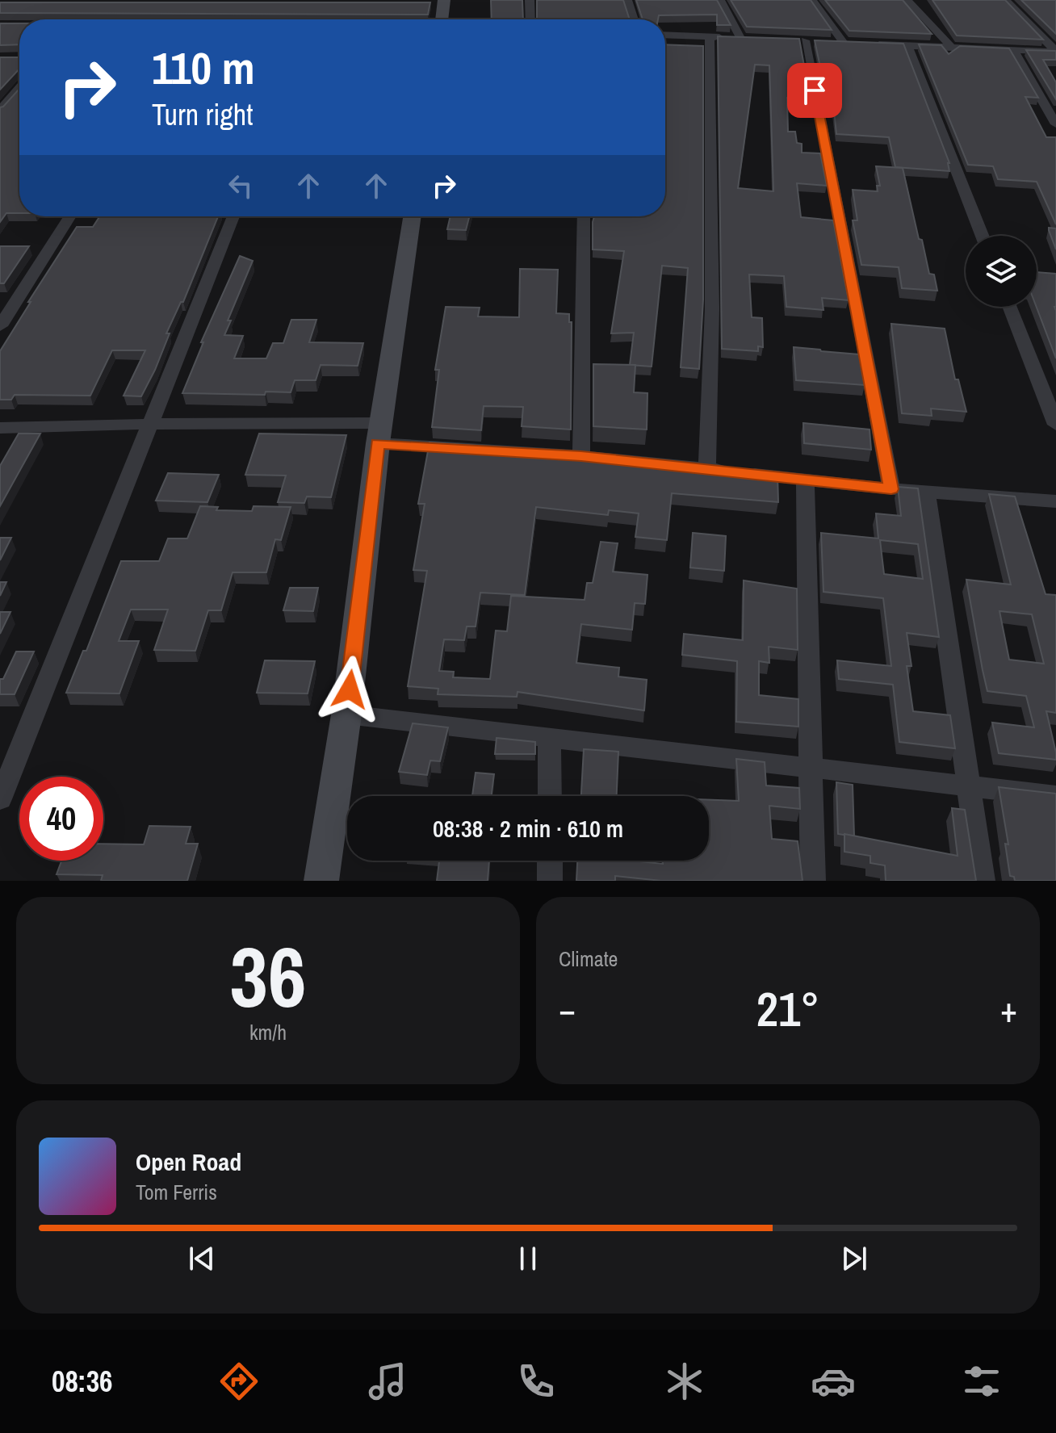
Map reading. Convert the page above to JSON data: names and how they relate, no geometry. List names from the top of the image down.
{
  "page": {
    "turn": ["110 m", "Turn right"],
    "limit": "40",
    "trip": "08:38 · 2 min · 610 m",
    "tile": [
      ["36", "km/h"],
      "Climate"
    ],
    "heat": ["−", "21°", "+"],
    "song": ["Open Road", "Tom Ferris"],
    "tabs": "08:36"
  }
}
